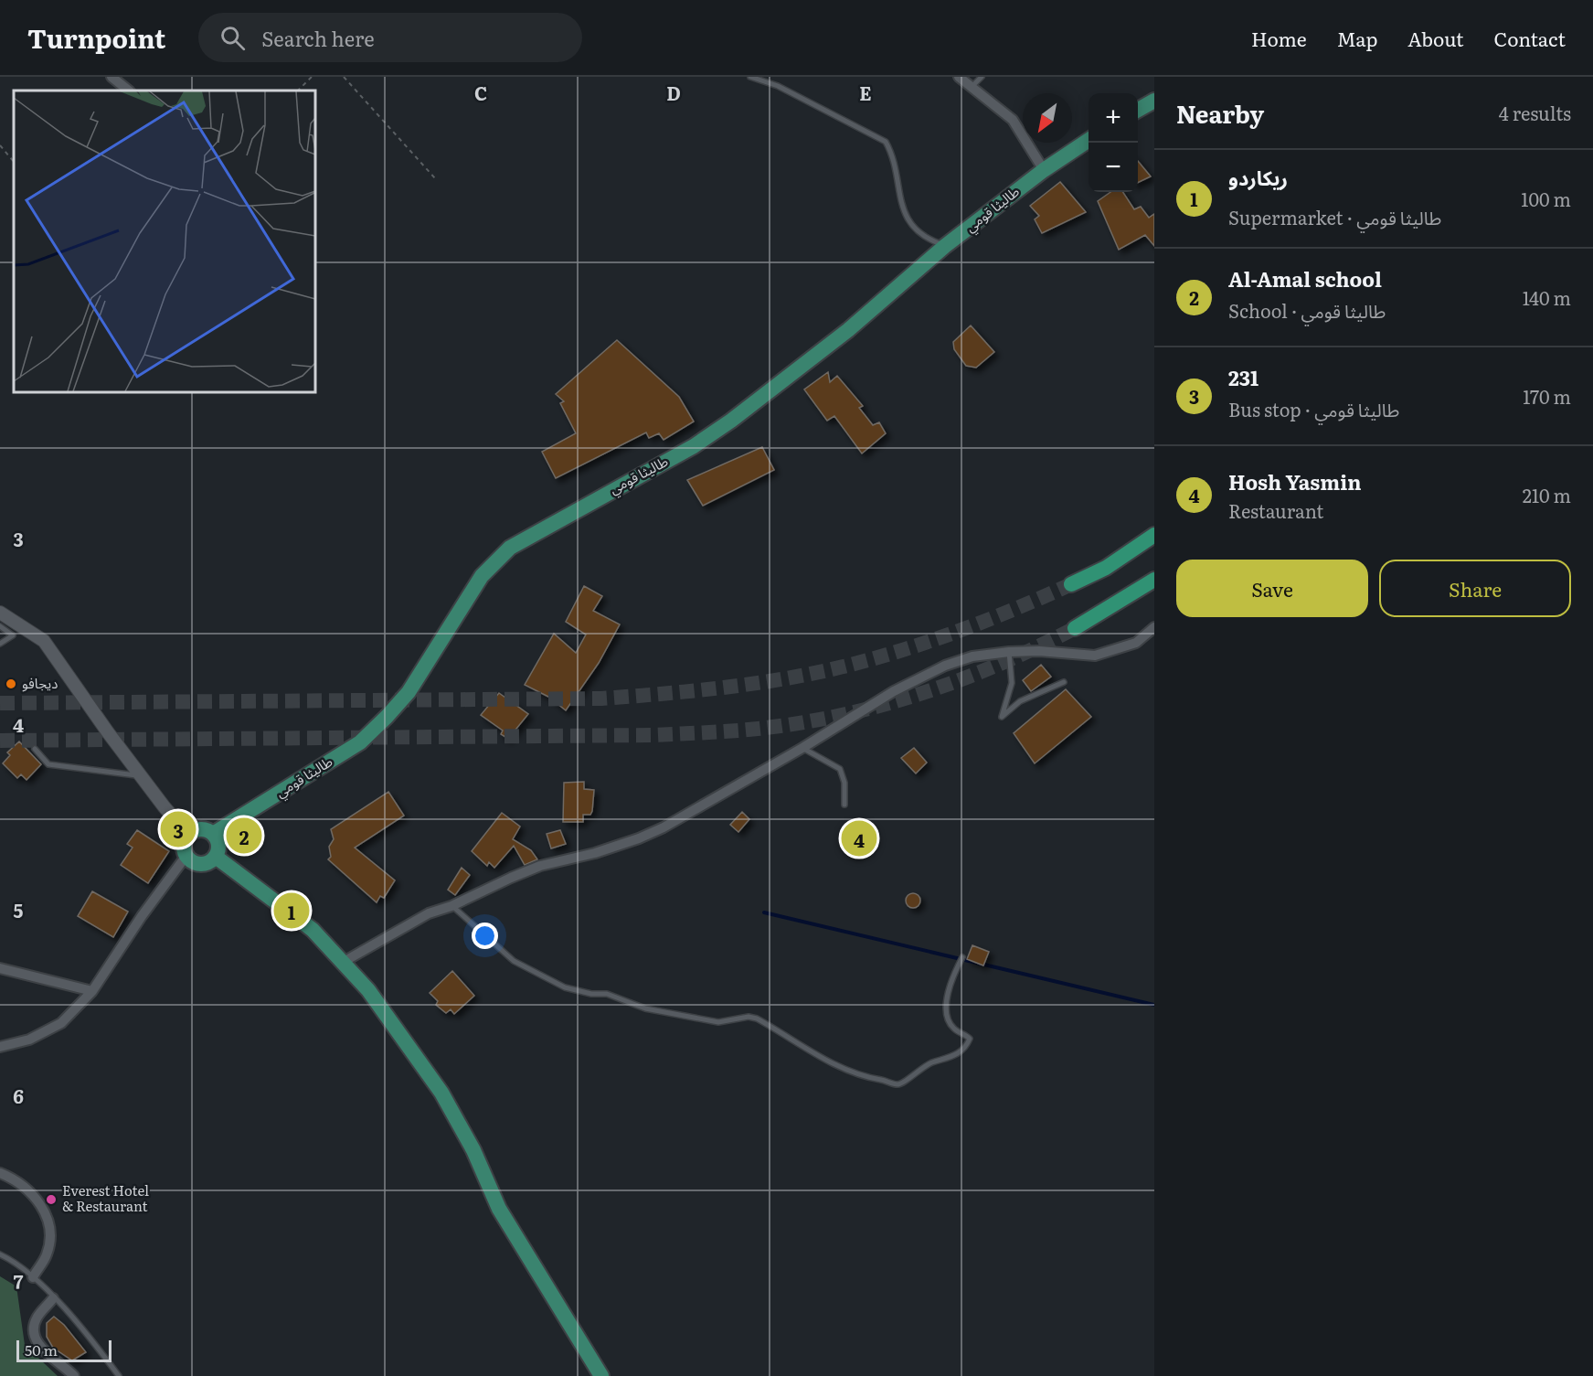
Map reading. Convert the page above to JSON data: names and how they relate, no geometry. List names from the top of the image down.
{
  "streets": {
    "main road": ["طاليثا قومي"]
  },
  "places": ["ديجافو", "Everest Hotel & Restaurant"],
  "scale_bar": "50 m",
  "north": "bottom left",
  "page": {
    "header": "Turnpoint",
    "search": "Search here",
    "nav": [
      "Home",
      "Map",
      "About",
      "Contact"
    ],
    "heading": ["Nearby", "4 results"],
    "map_buttons": ["+", "−"],
    "list": [
      {
        "mark": "1",
        "name": "ريكاردو",
        "note": "Supermarket · طاليثا قومي",
        "value": "100 m"
      },
      {
        "mark": "2",
        "name": "Al-Amal school",
        "note": "School · طاليثا قومي",
        "value": "140 m"
      },
      {
        "mark": "3",
        "name": "231",
        "note": "Bus stop · طاليثا قومي",
        "value": "170 m"
      },
      {
        "mark": "4",
        "name": "Hosh Yasmin",
        "note": "Restaurant",
        "value": "210 m"
      }
    ],
    "buttons": ["Save", "Share"],
    "pins": [
      "3",
      "2",
      "4",
      "1"
    ],
    "scale": "50 m"
  },
  "grid": {
    "columns": ["C", "D", "E"],
    "rows": [
      "3",
      "4",
      "5",
      "6",
      "7"
    ]
  }
}
